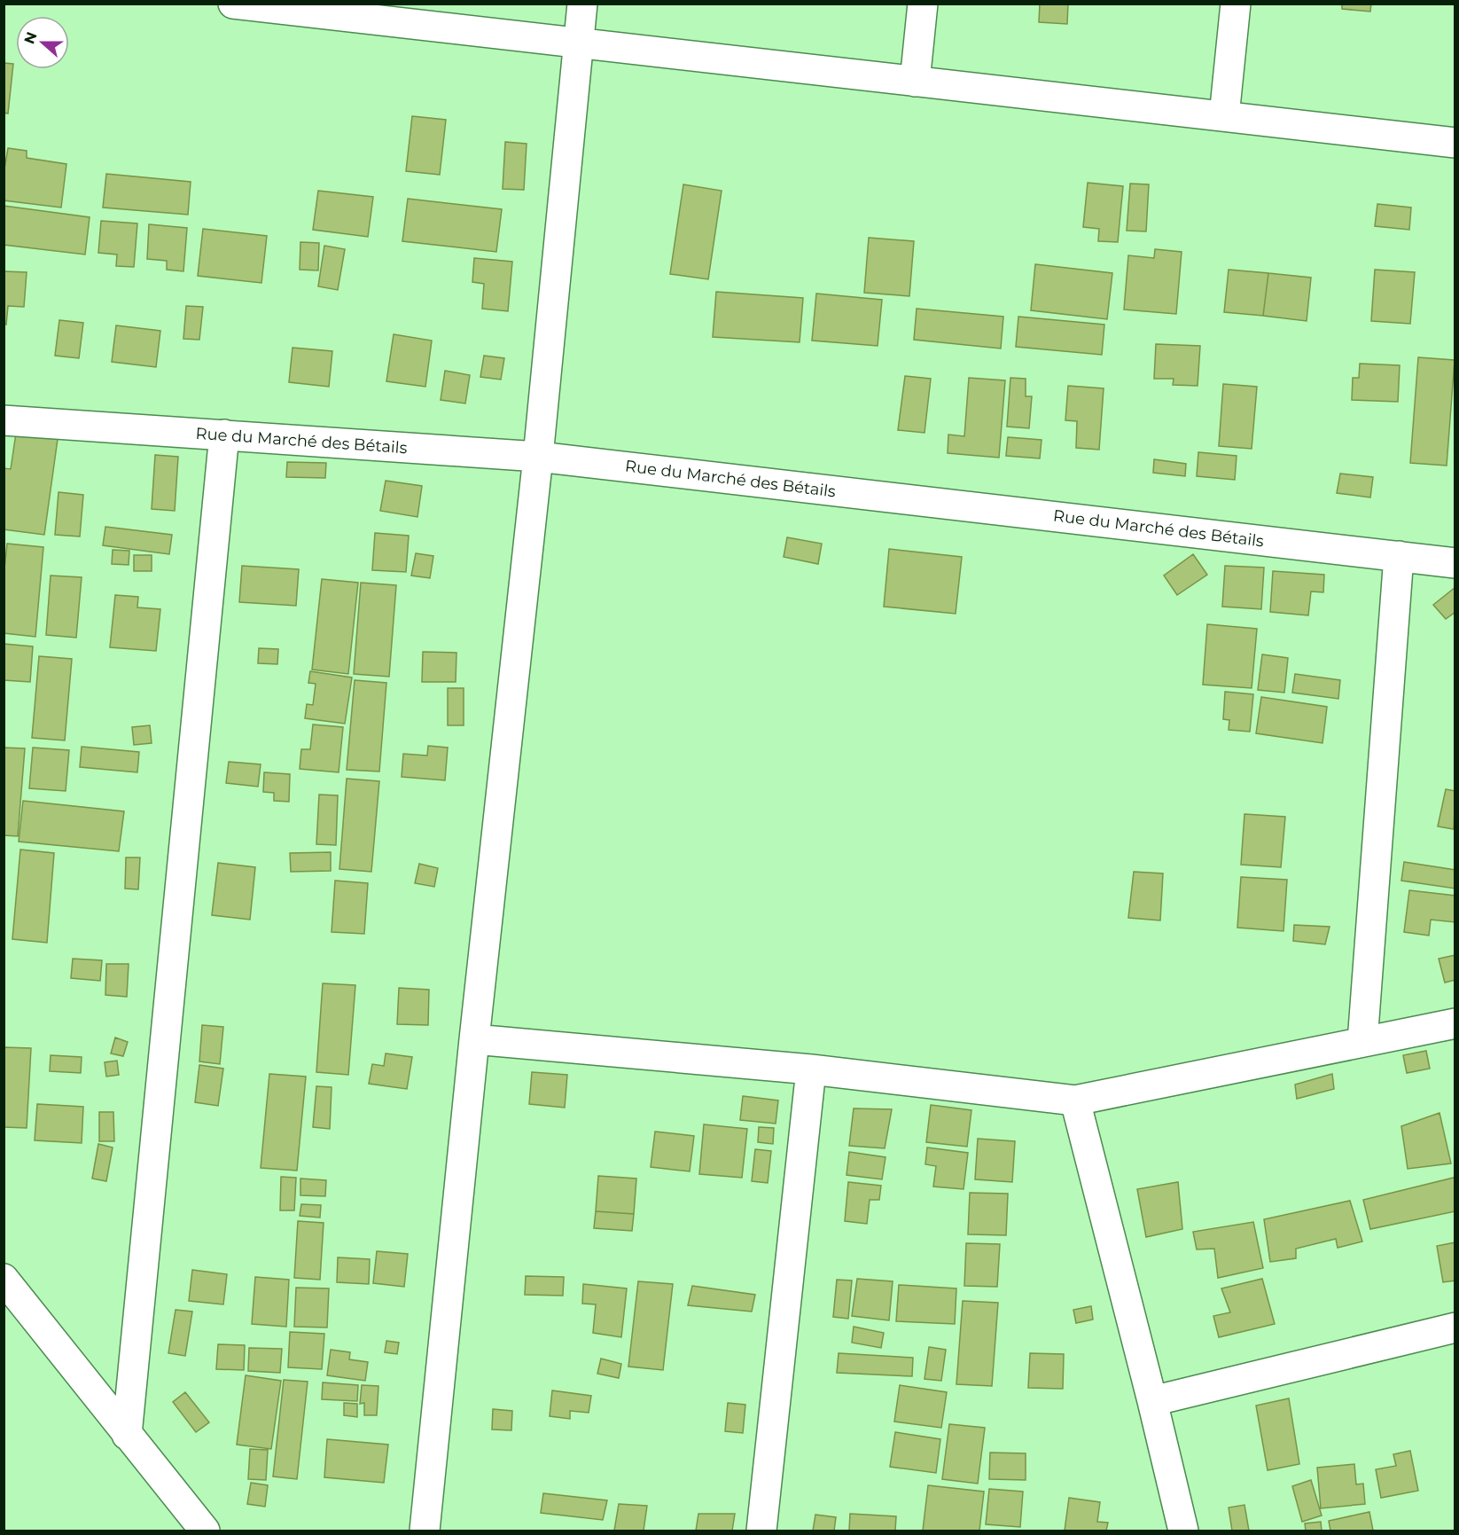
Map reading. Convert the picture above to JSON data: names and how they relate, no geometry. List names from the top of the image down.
{
  "streets": {
    "street": ["Rue du Marché des Bétails"]
  },
  "north": "left"
}
